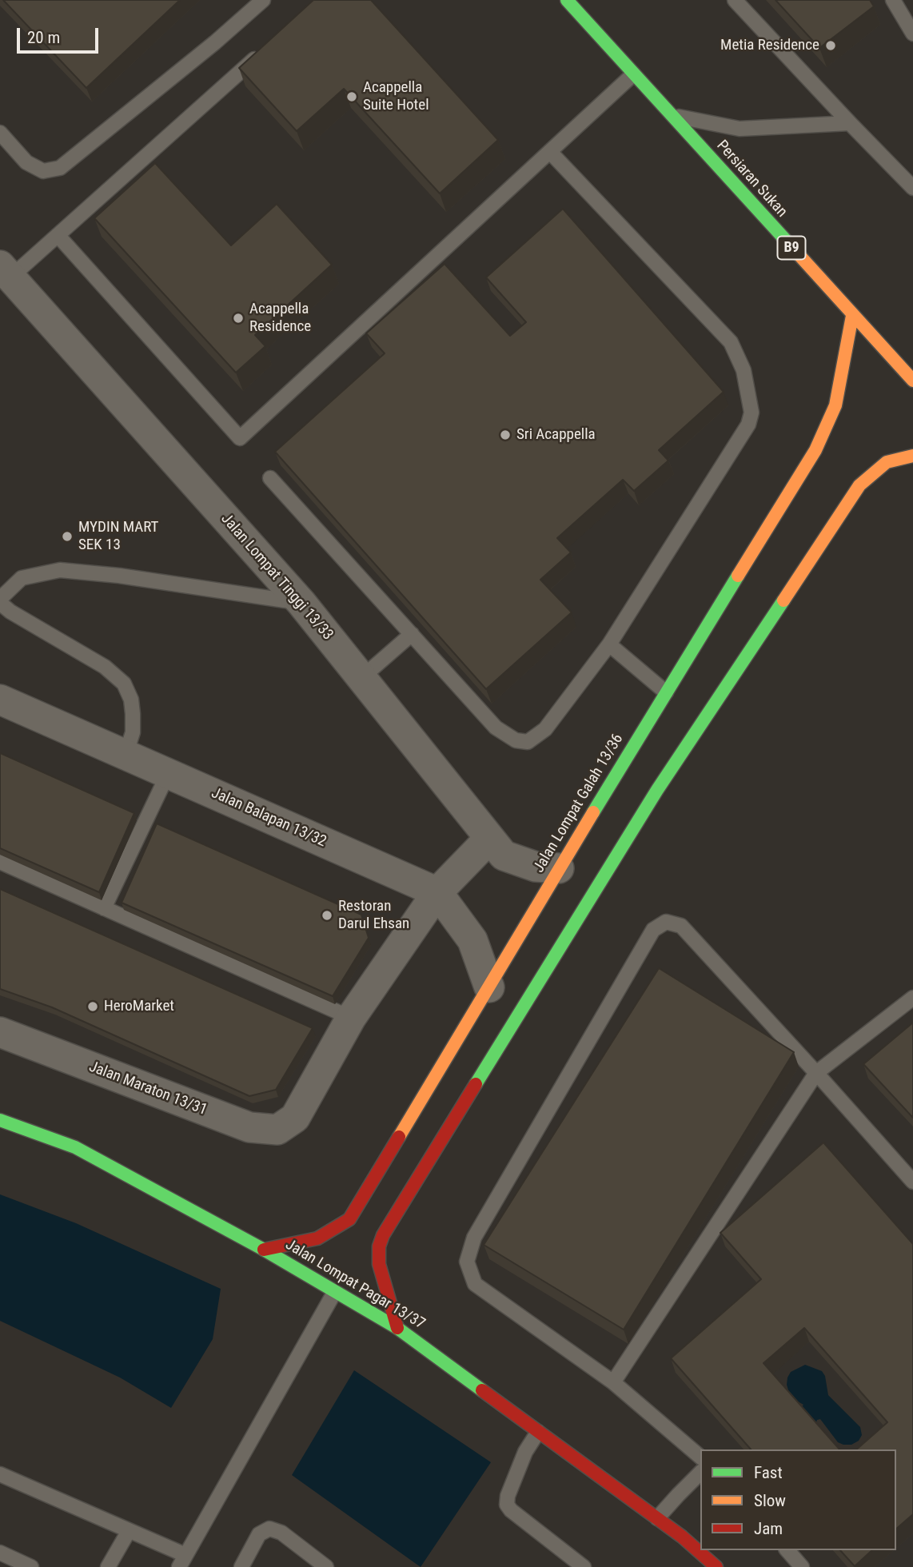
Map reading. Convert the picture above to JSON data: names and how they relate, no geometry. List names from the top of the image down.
{
  "streets": {
    "street": [
      "Persiaran Sukan",
      "B9",
      "Jalan Lompat Tinggi 13/33",
      "Jalan Lompat Galah 13/36",
      "Jalan Balapan 13/32",
      "Jalan Maraton 13/31",
      "Jalan Lompat Pagar 13/37"
    ]
  },
  "crossings": [
    ["Persiaran Sukan", "Jalan Lompat Galah 13/36"],
    ["Jalan Lompat Tinggi 13/33", "Jalan Lompat Galah 13/36"],
    ["Jalan Lompat Galah 13/36", "Jalan Lompat Pagar 13/37"]
  ],
  "places": [
    "Metia Residence",
    "Acappella Suite Hotel",
    "Acappella Residence",
    "Sri Acappella",
    "MYDIN MART SEK 13",
    "Restoran Darul Ehsan",
    "HeroMarket"
  ],
  "legend": ["Fast", "Slow", "Jam"],
  "scale_bar": "20 m"
}
